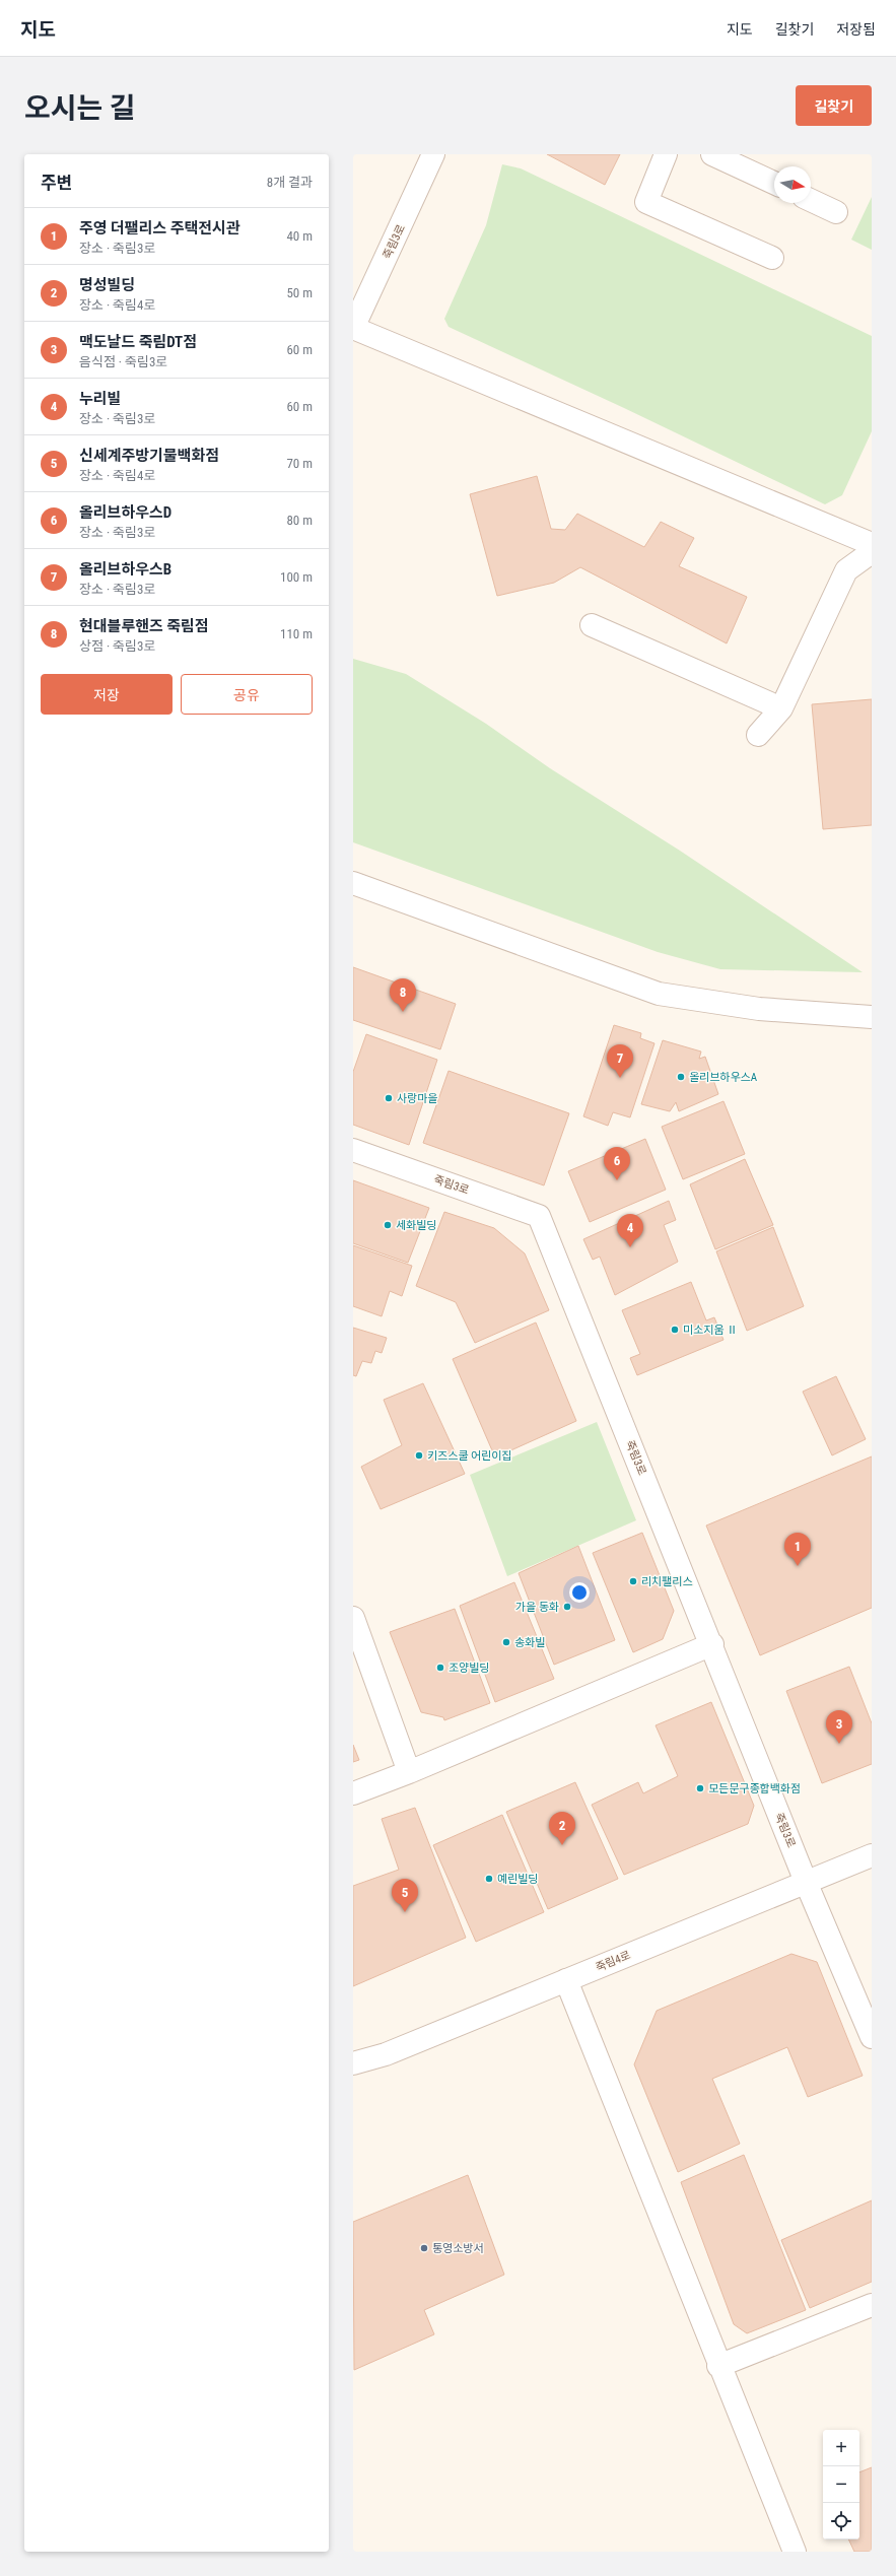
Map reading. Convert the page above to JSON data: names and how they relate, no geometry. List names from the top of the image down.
{
  "streets": {
    "street": ["죽림3로", "죽림4로"]
  },
  "crossings": [
    ["죽림3로", "죽림4로"]
  ],
  "places": [
    "올리브하우스A",
    "사랑마을",
    "세화빌딩",
    "미소지움 Ⅱ",
    "키즈스쿨 어린이집",
    "리치팰리스",
    "가을 동화",
    "송화빌",
    "조양빌딩",
    "모든문구종합백화점",
    "예린빌딩",
    "통영소방서"
  ],
  "north": "right",
  "page": {
    "header": "지도",
    "nav": ["지도", "길찾기", "저장됨"],
    "title": "오시는 길",
    "buttons": [
      "길찾기",
      ["저장", "공유"]
    ],
    "heading": ["주변", "8개 결과"],
    "list": [
      {
        "mark": "1",
        "name": "주영 더팰리스 주택전시관",
        "note": "장소 · 죽림3로",
        "value": "40 m"
      },
      {
        "mark": "2",
        "name": "명성빌딩",
        "note": "장소 · 죽림4로",
        "value": "50 m"
      },
      {
        "mark": "3",
        "name": "맥도날드 죽림DT점",
        "note": "음식점 · 죽림3로",
        "value": "60 m"
      },
      {
        "mark": "4",
        "name": "누리빌",
        "note": "장소 · 죽림3로",
        "value": "60 m"
      },
      {
        "mark": "5",
        "name": "신세계주방기물백화점",
        "note": "장소 · 죽림4로",
        "value": "70 m"
      },
      {
        "mark": "6",
        "name": "올리브하우스D",
        "note": "장소 · 죽림3로",
        "value": "80 m"
      },
      {
        "mark": "7",
        "name": "올리브하우스B",
        "note": "장소 · 죽림3로",
        "value": "100 m"
      },
      {
        "mark": "8",
        "name": "현대블루핸즈 죽림점",
        "note": "상점 · 죽림3로",
        "value": "110 m"
      }
    ],
    "pins": [
      "8",
      "7",
      "6",
      "4",
      "1",
      "3",
      "2",
      "5"
    ],
    "map_buttons": ["+", "−"]
  }
}
